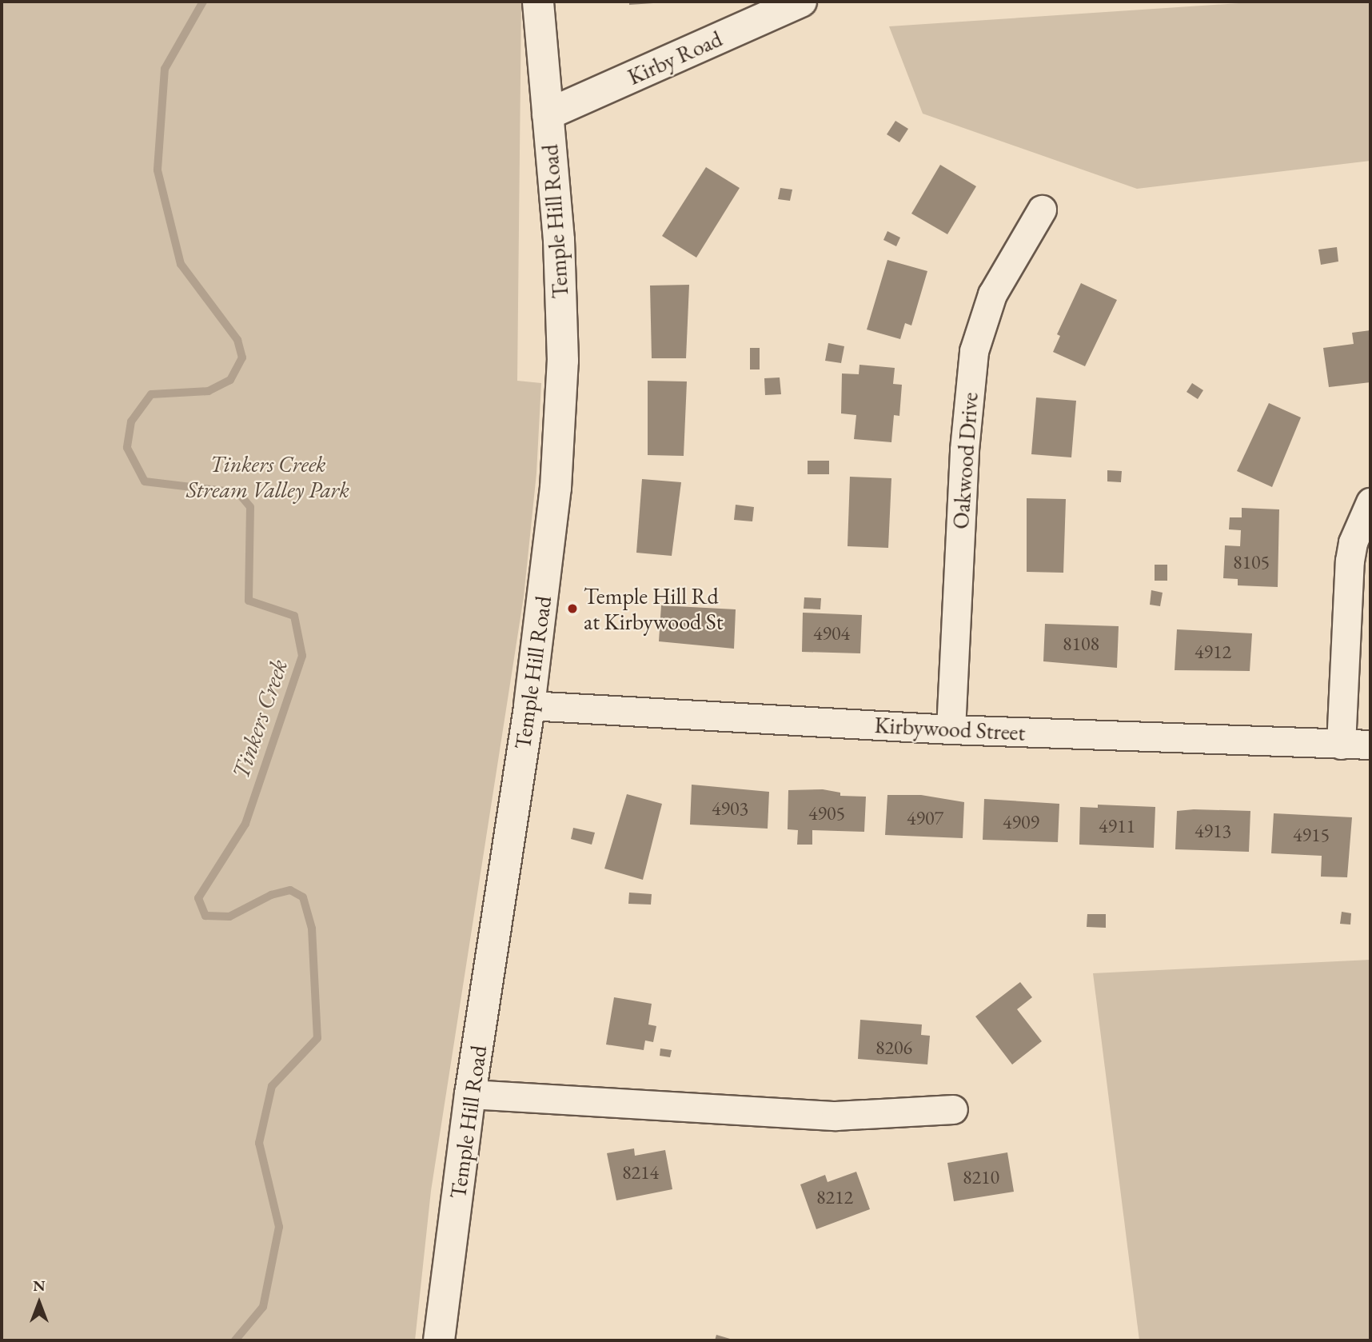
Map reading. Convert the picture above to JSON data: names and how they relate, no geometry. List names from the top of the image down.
{
  "streets": {
    "main road": ["Kirby Road", "Temple Hill Road"],
    "street": ["Oakwood Drive", "Kirbywood Street"]
  },
  "crossings": [
    ["Kirby Road", "Temple Hill Road"],
    ["Temple Hill Road", "Kirbywood Street"],
    ["Oakwood Drive", "Kirbywood Street"]
  ],
  "water": ["Tinkers Creek"],
  "parks": ["Tinkers Creek Stream Valley Park"],
  "places": ["Temple Hill Rd at Kirbywood St"],
  "house_numbers": [
    "8105",
    "4904",
    "8108",
    "4912",
    "4903",
    "4905",
    "4907",
    "4909",
    "4911",
    "4913",
    "4915",
    "8206",
    "8214",
    "8210",
    "8212"
  ],
  "north": "top"
}
